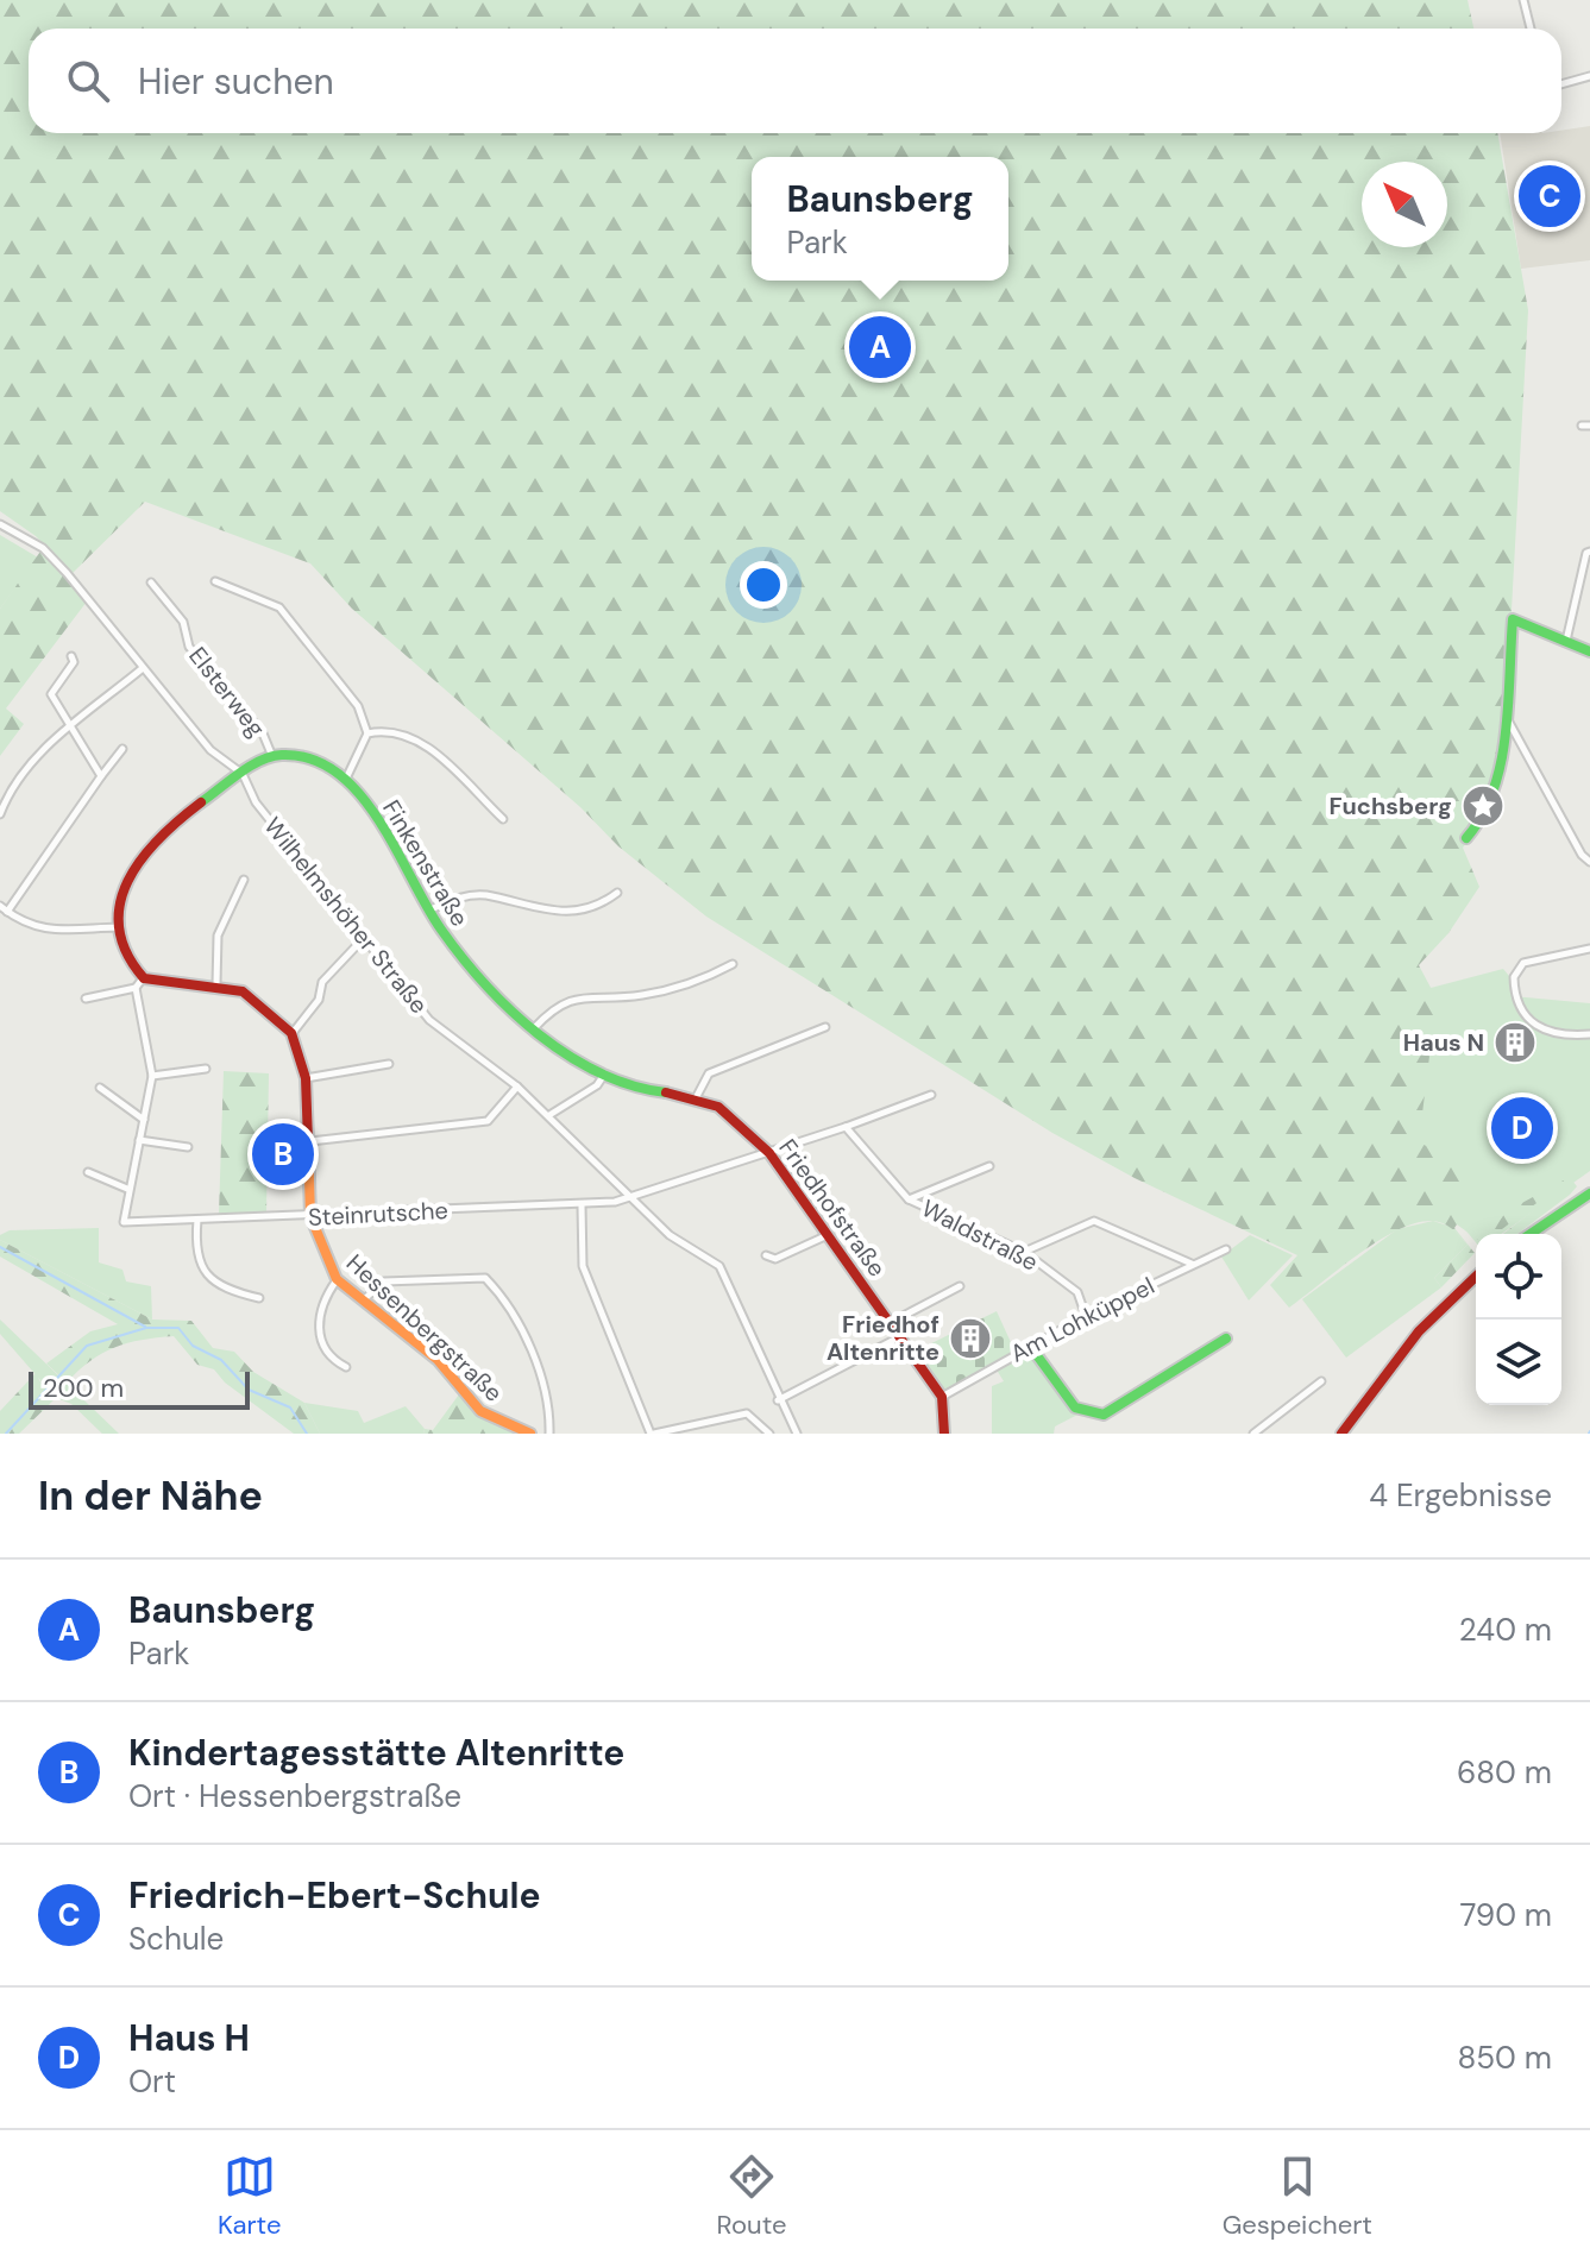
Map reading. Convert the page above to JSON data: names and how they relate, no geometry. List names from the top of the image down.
{
  "streets": {
    "street": [
      "Elsterweg",
      "Finkenstraße",
      "Wilhelmshöher Straße",
      "Friedhofstraße",
      "Steinrutsche",
      "Waldstraße",
      "Am Lohküppel",
      "Hessenbergstraße"
    ]
  },
  "crossings": [
    ["Elsterweg", "Finkenstraße"],
    ["Finkenstraße", "Friedhofstraße"],
    ["Wilhelmshöher Straße", "Steinrutsche"],
    ["Friedhofstraße", "Steinrutsche"],
    ["Friedhofstraße", "Am Lohküppel"],
    ["Steinrutsche", "Waldstraße"],
    ["Steinrutsche", "Hessenbergstraße"],
    ["Waldstraße", "Am Lohküppel"]
  ],
  "places": {
    "place": ["Fuchsberg"],
    "building": ["Haus N", "Friedhof Altenritte"]
  },
  "scale_bar": "200 m",
  "north": "top left",
  "page": {
    "search": "Hier suchen",
    "popup": ["Baunsberg", "Park"],
    "pins": [
      "C",
      "A",
      "D",
      "B"
    ],
    "scale": "200 m",
    "heading": ["In der Nähe", "4 Ergebnisse"],
    "list": [
      {
        "mark": "A",
        "name": "Baunsberg",
        "note": "Park",
        "value": "240 m"
      },
      {
        "mark": "B",
        "name": "Kindertagesstätte Altenritte",
        "note": "Ort · Hessenbergstraße",
        "value": "680 m"
      },
      {
        "mark": "C",
        "name": "Friedrich-Ebert-Schule",
        "note": "Schule",
        "value": "790 m"
      },
      {
        "mark": "D",
        "name": "Haus H",
        "note": "Ort",
        "value": "850 m"
      }
    ],
    "nav": ["Karte", "Route", "Gespeichert"]
  }
}
